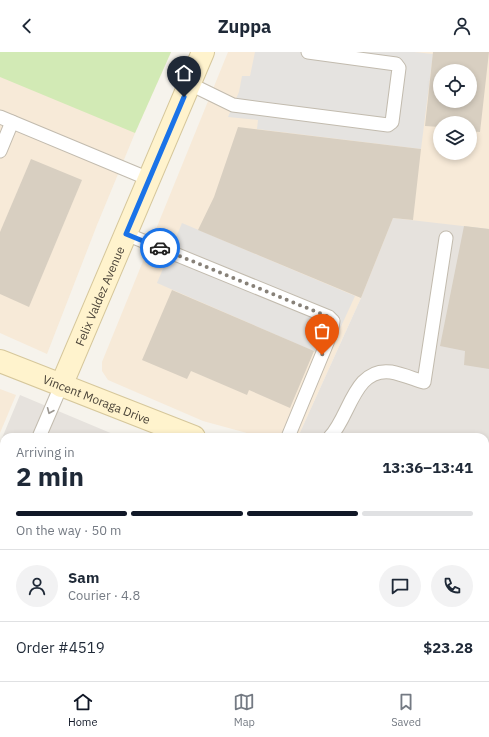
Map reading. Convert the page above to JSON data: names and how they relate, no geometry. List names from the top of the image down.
{
  "streets": {
    "street": ["Felix Valdez Avenue", "Vincent Moraga Drive"]
  },
  "crossings": [
    ["Felix Valdez Avenue", "Vincent Moraga Drive"]
  ],
  "page": {
    "header": "Zuppa",
    "heading": ["2 min", "Arriving in", "13:36–13:41"],
    "panel": [
      "Sam",
      "Courier · 4.8",
      "Order #4519",
      "$23.28"
    ],
    "bar": "On the way · 50 m",
    "tabs": ["Home", "Map", "Saved"]
  }
}
